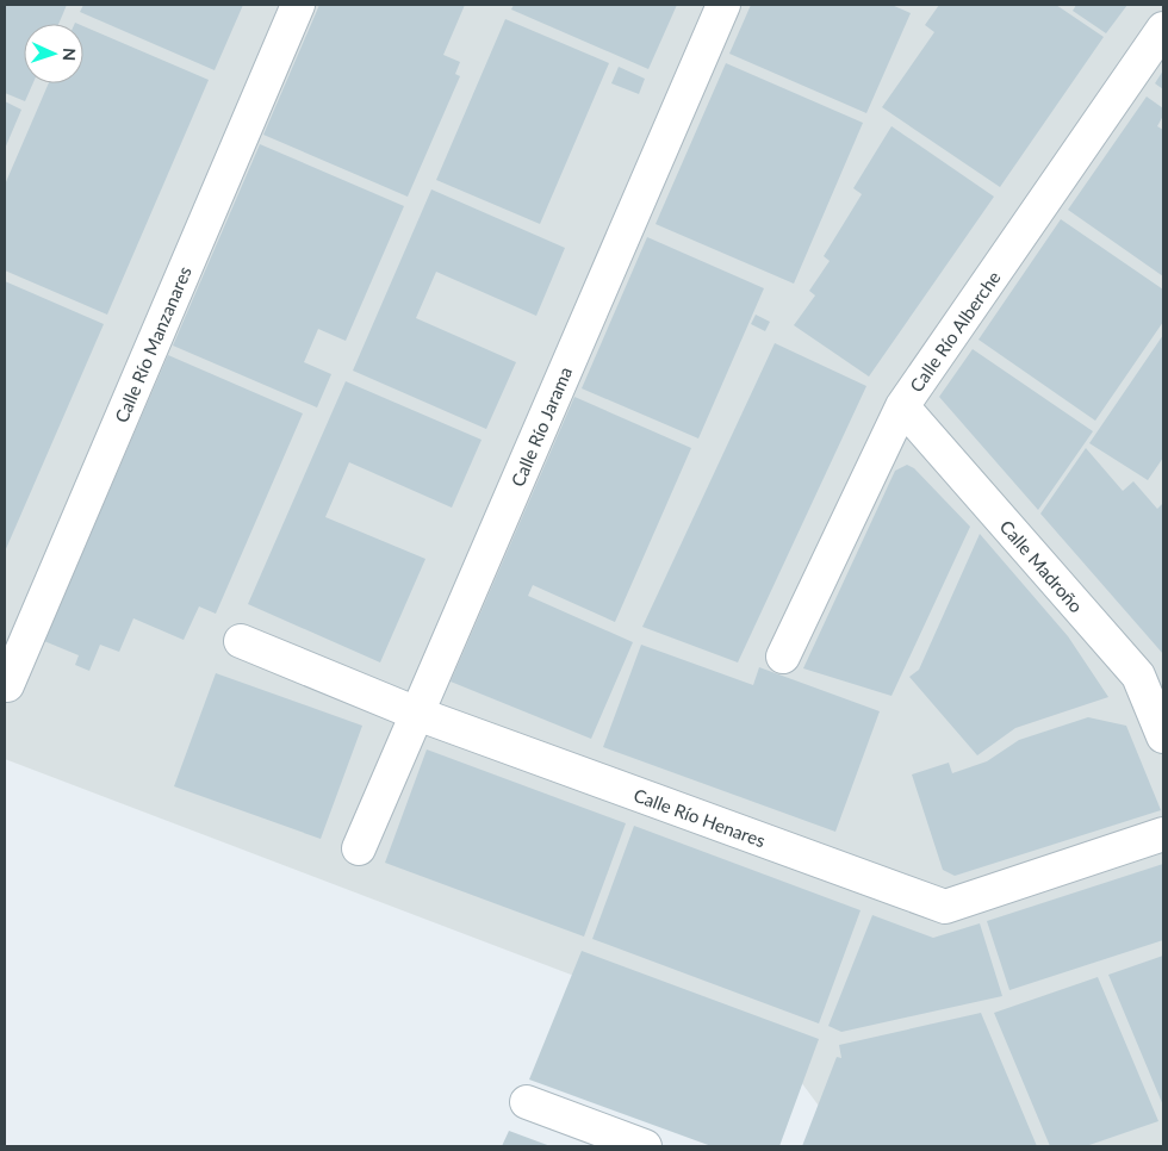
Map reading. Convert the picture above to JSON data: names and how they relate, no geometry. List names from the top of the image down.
{
  "streets": {
    "street": [
      "Calle Río Alberche",
      "Calle Río Manzanares",
      "Calle Río Jarama",
      "Calle Madroño",
      "Calle Río Henares"
    ]
  },
  "crossings": [
    ["Calle Río Alberche", "Calle Madroño"],
    ["Calle Río Jarama", "Calle Río Henares"]
  ],
  "north": "right"
}
